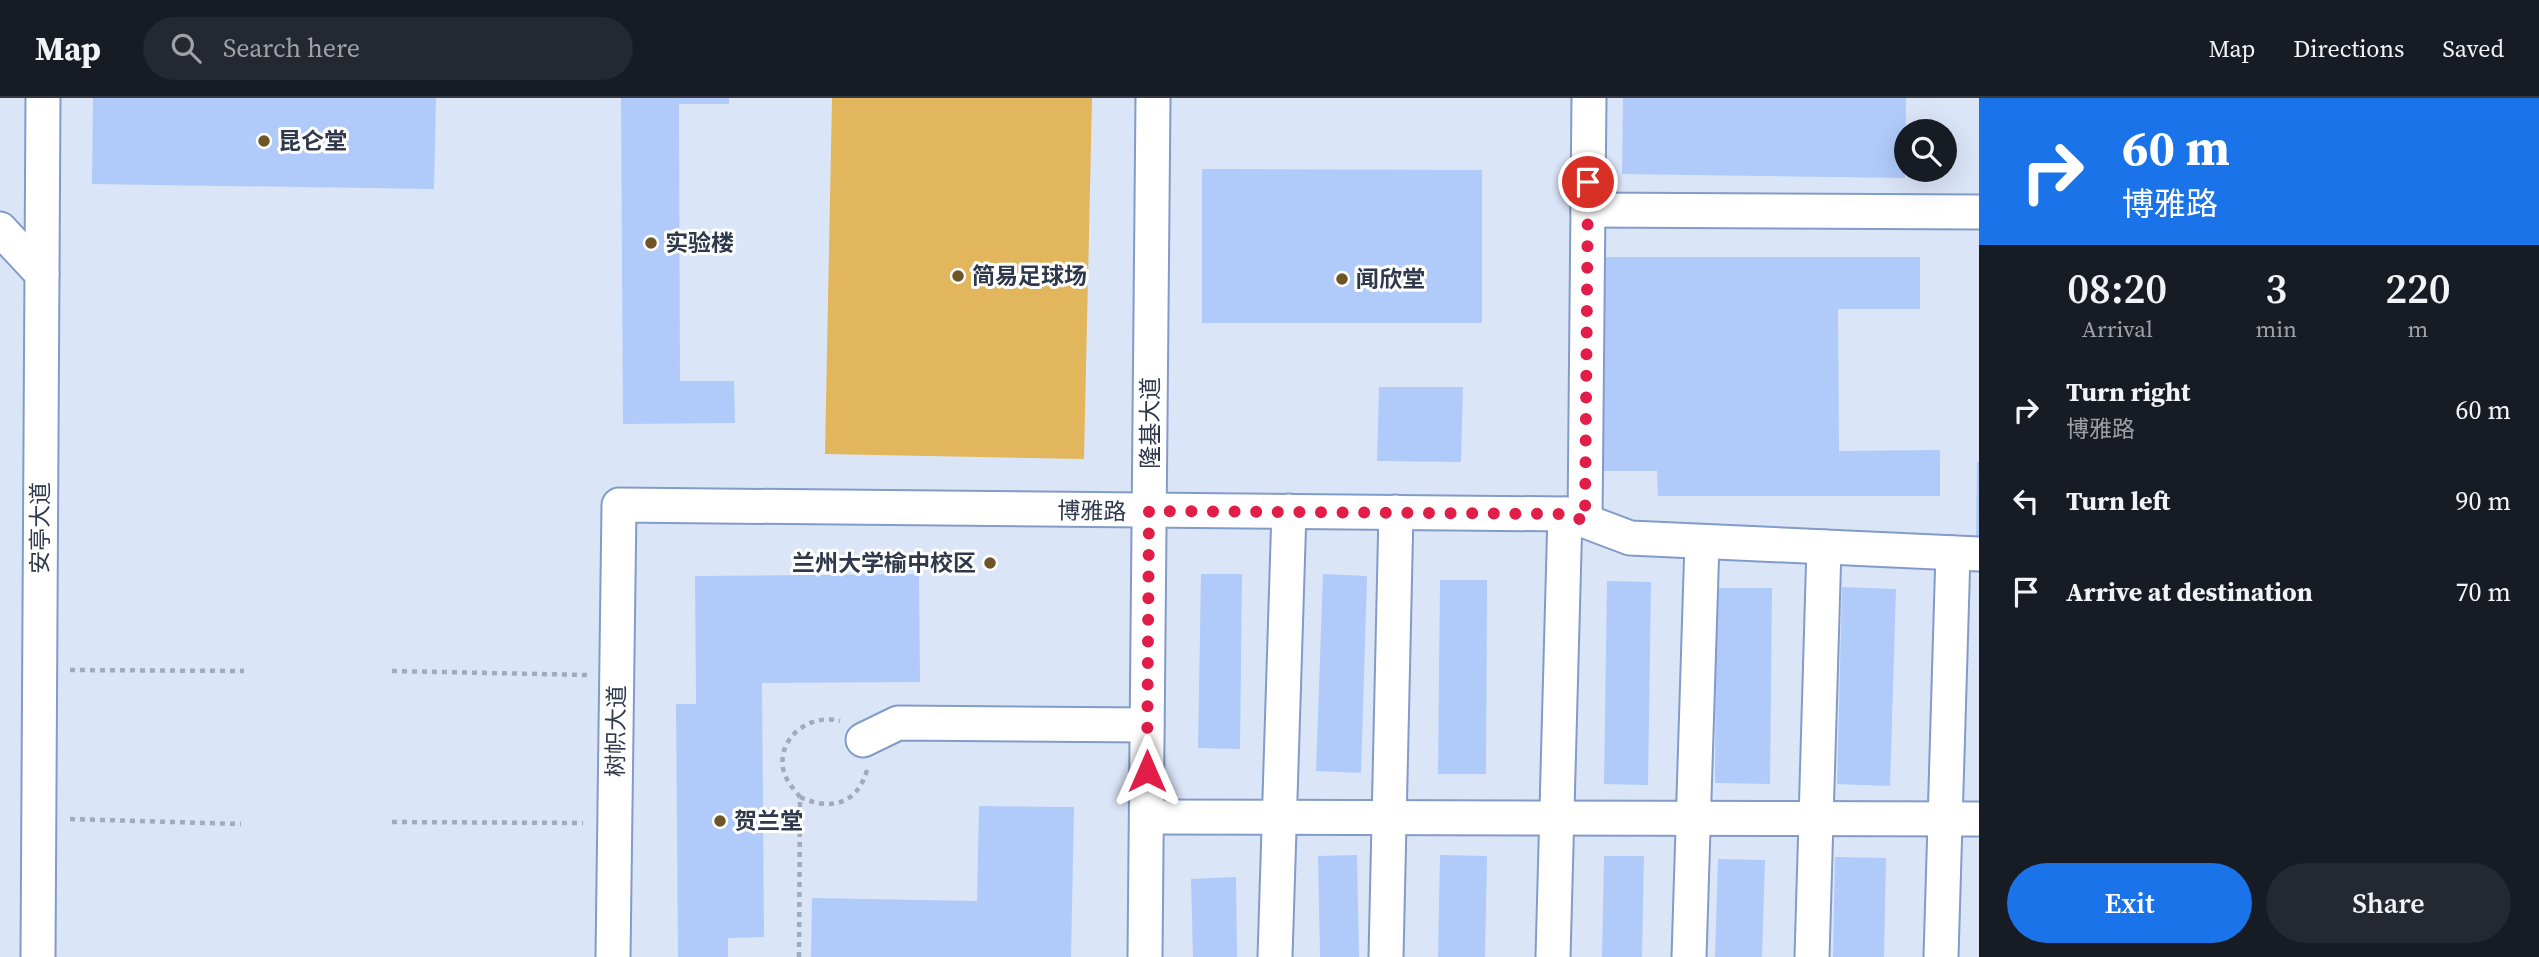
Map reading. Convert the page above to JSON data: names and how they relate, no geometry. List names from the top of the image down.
{
  "streets": {
    "street": [
      "隆基大道",
      "博雅路",
      "安亭大道",
      "树帜大道"
    ]
  },
  "crossings": [
    ["隆基大道", "博雅路"],
    ["博雅路", "树帜大道"]
  ],
  "places": [
    "昆仑堂",
    "实验楼",
    "简易足球场",
    "闻欣堂",
    "兰州大学榆中校区",
    "贺兰堂"
  ],
  "page": {
    "header": "Map",
    "search": "Search here",
    "nav": ["Map", "Directions", "Saved"],
    "turn": ["60 m", "博雅路"],
    "eta": [
      "08:20",
      "Arrival",
      "3",
      "min",
      "220",
      "m"
    ],
    "list": [
      {
        "name": "Turn right",
        "note": "博雅路",
        "value": "60 m"
      },
      {
        "name": "Turn left",
        "value": "90 m"
      },
      {
        "name": "Arrive at destination",
        "value": "70 m"
      }
    ],
    "buttons": ["Exit", "Share"]
  }
}
